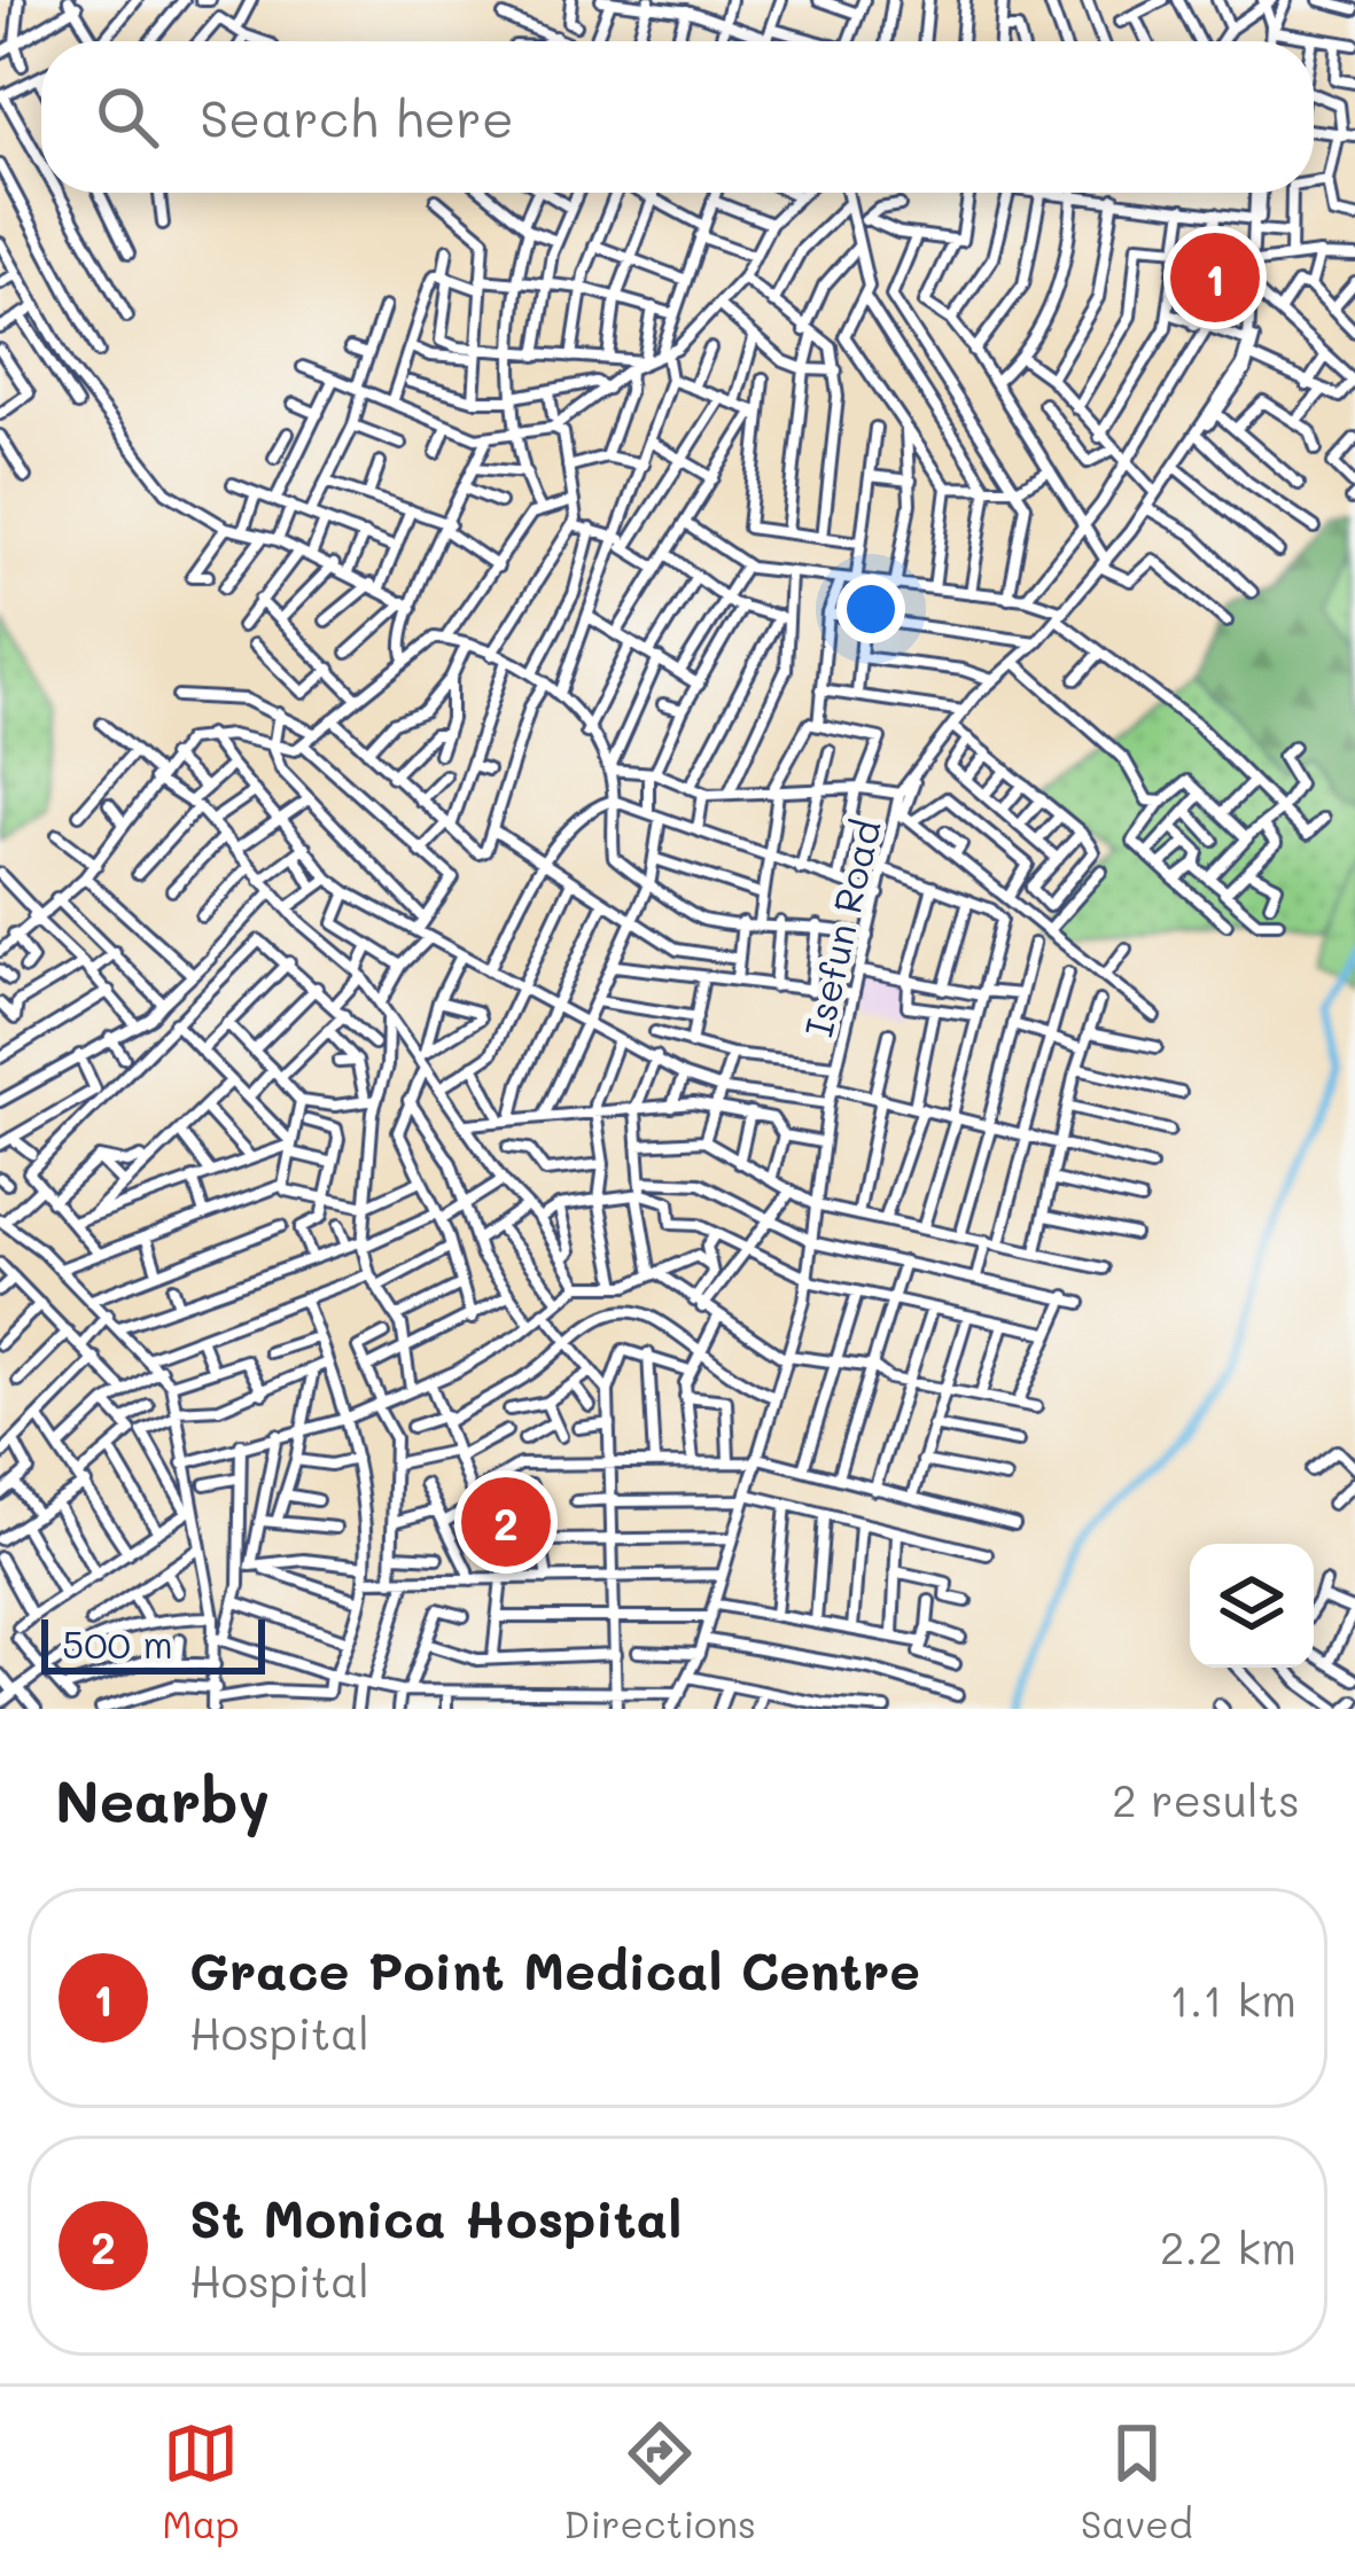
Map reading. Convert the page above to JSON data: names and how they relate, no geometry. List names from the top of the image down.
{
  "streets": {
    "street": ["Isefun Road"]
  },
  "scale_bar": "500 m",
  "page": {
    "search": "Search here",
    "pins": ["1", "2"],
    "scale": "500 m",
    "heading": ["Nearby", "2 results"],
    "list": [
      {
        "mark": "1",
        "name": "Grace Point Medical Centre",
        "note": "Hospital",
        "value": "1.1 km"
      },
      {
        "mark": "2",
        "name": "St Monica Hospital",
        "note": "Hospital",
        "value": "2.2 km"
      }
    ],
    "nav": ["Map", "Directions", "Saved"]
  }
}
